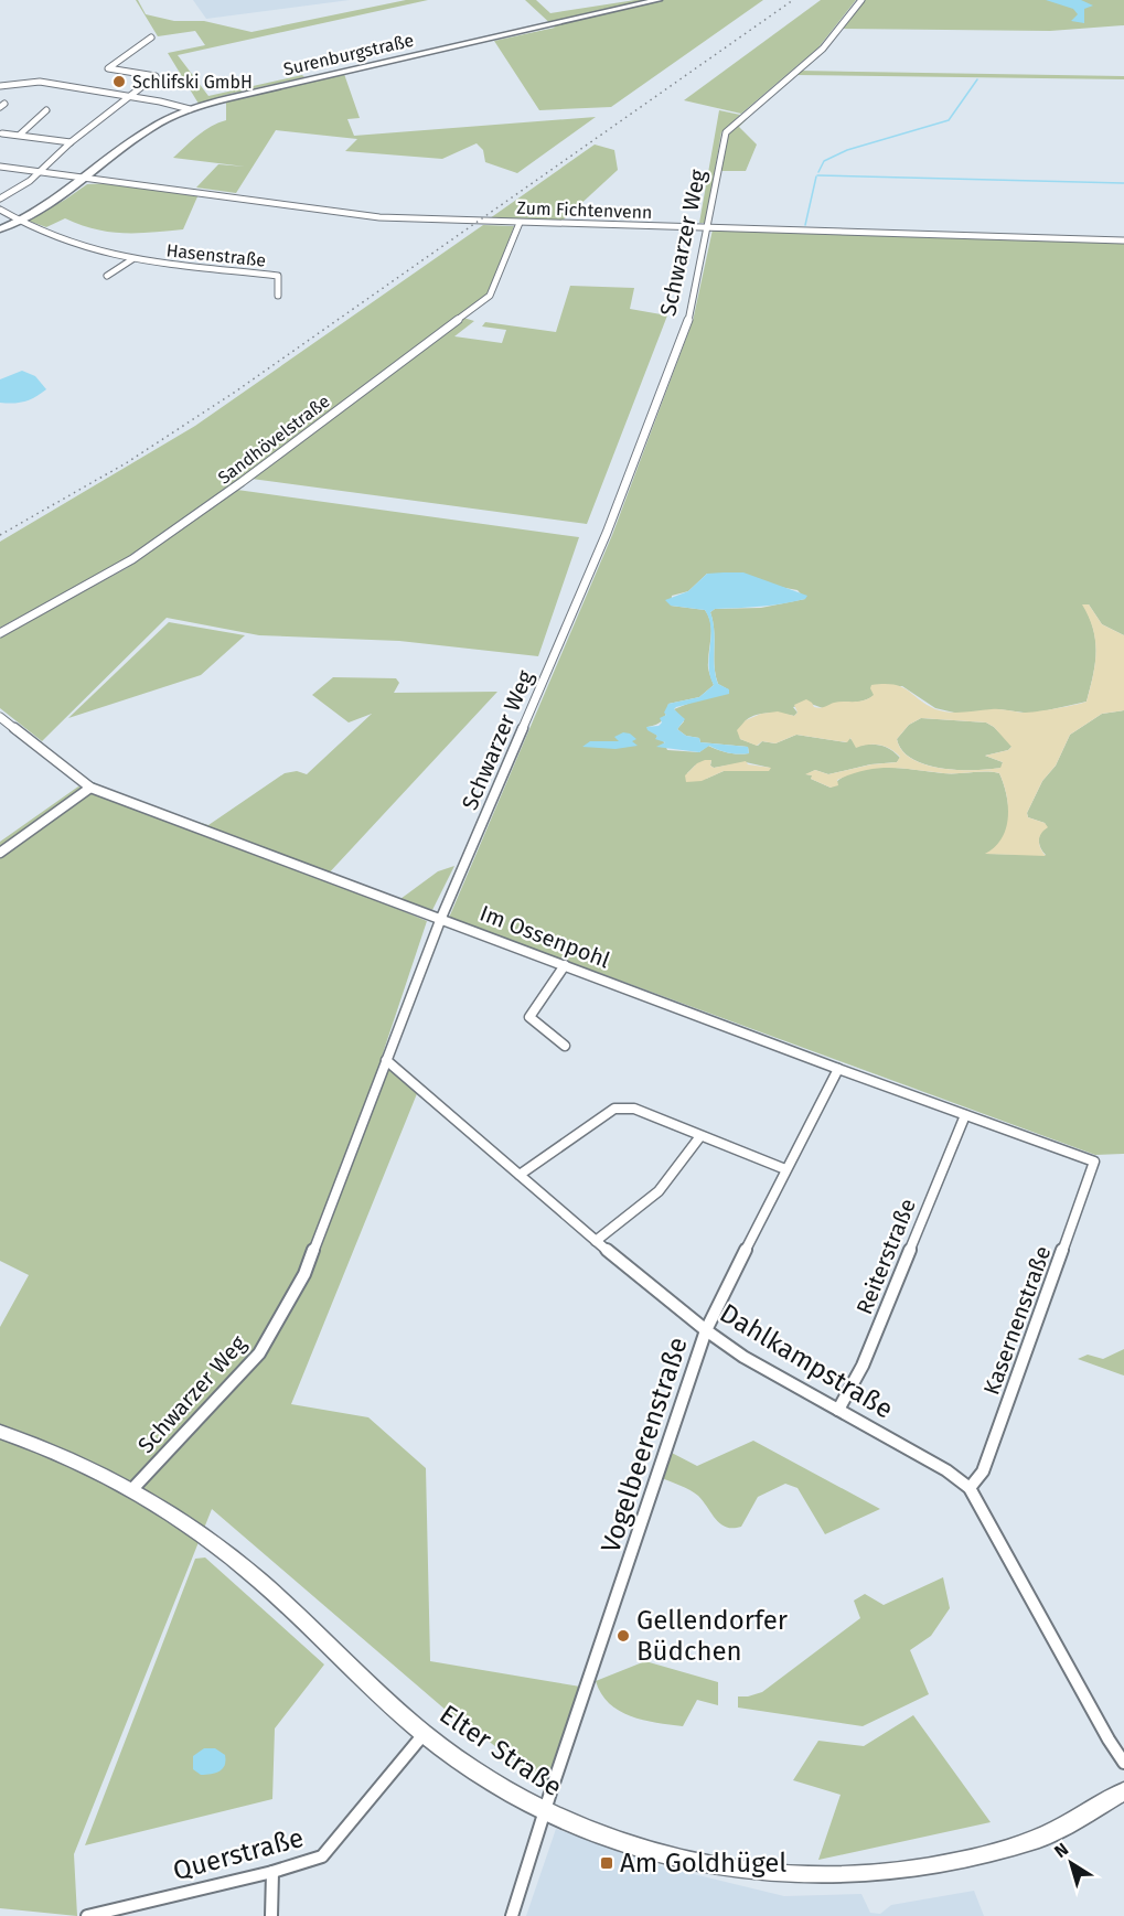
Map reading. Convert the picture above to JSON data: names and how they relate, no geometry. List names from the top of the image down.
{
  "streets": {
    "street": [
      "Surenburgstraße",
      "Zum Fichtenvenn",
      "Schwarzer Weg",
      "Hasenstraße",
      "Sandhövelstraße",
      "Im Ossenpohl",
      "Reiterstraße",
      "Kasernenstraße",
      "Dahlkampstraße",
      "Vogelbeerenstraße",
      "Elter Straße",
      "Querstraße"
    ]
  },
  "crossings": [
    ["Surenburgstraße", "Zum Fichtenvenn"],
    ["Surenburgstraße", "Hasenstraße"],
    ["Zum Fichtenvenn", "Schwarzer Weg"],
    ["Zum Fichtenvenn", "Sandhövelstraße"],
    ["Schwarzer Weg", "Im Ossenpohl"],
    ["Schwarzer Weg", "Dahlkampstraße"],
    ["Schwarzer Weg", "Elter Straße"],
    ["Im Ossenpohl", "Reiterstraße"],
    ["Im Ossenpohl", "Kasernenstraße"],
    ["Im Ossenpohl", "Vogelbeerenstraße"],
    ["Reiterstraße", "Dahlkampstraße"],
    ["Kasernenstraße", "Dahlkampstraße"],
    ["Dahlkampstraße", "Vogelbeerenstraße"],
    ["Vogelbeerenstraße", "Elter Straße"],
    ["Elter Straße", "Querstraße"]
  ],
  "places": {
    "other": ["Schlifski GmbH", "Gellendorfer Büdchen"],
    "transit": ["Am Goldhügel"]
  },
  "north": "top left"
}
